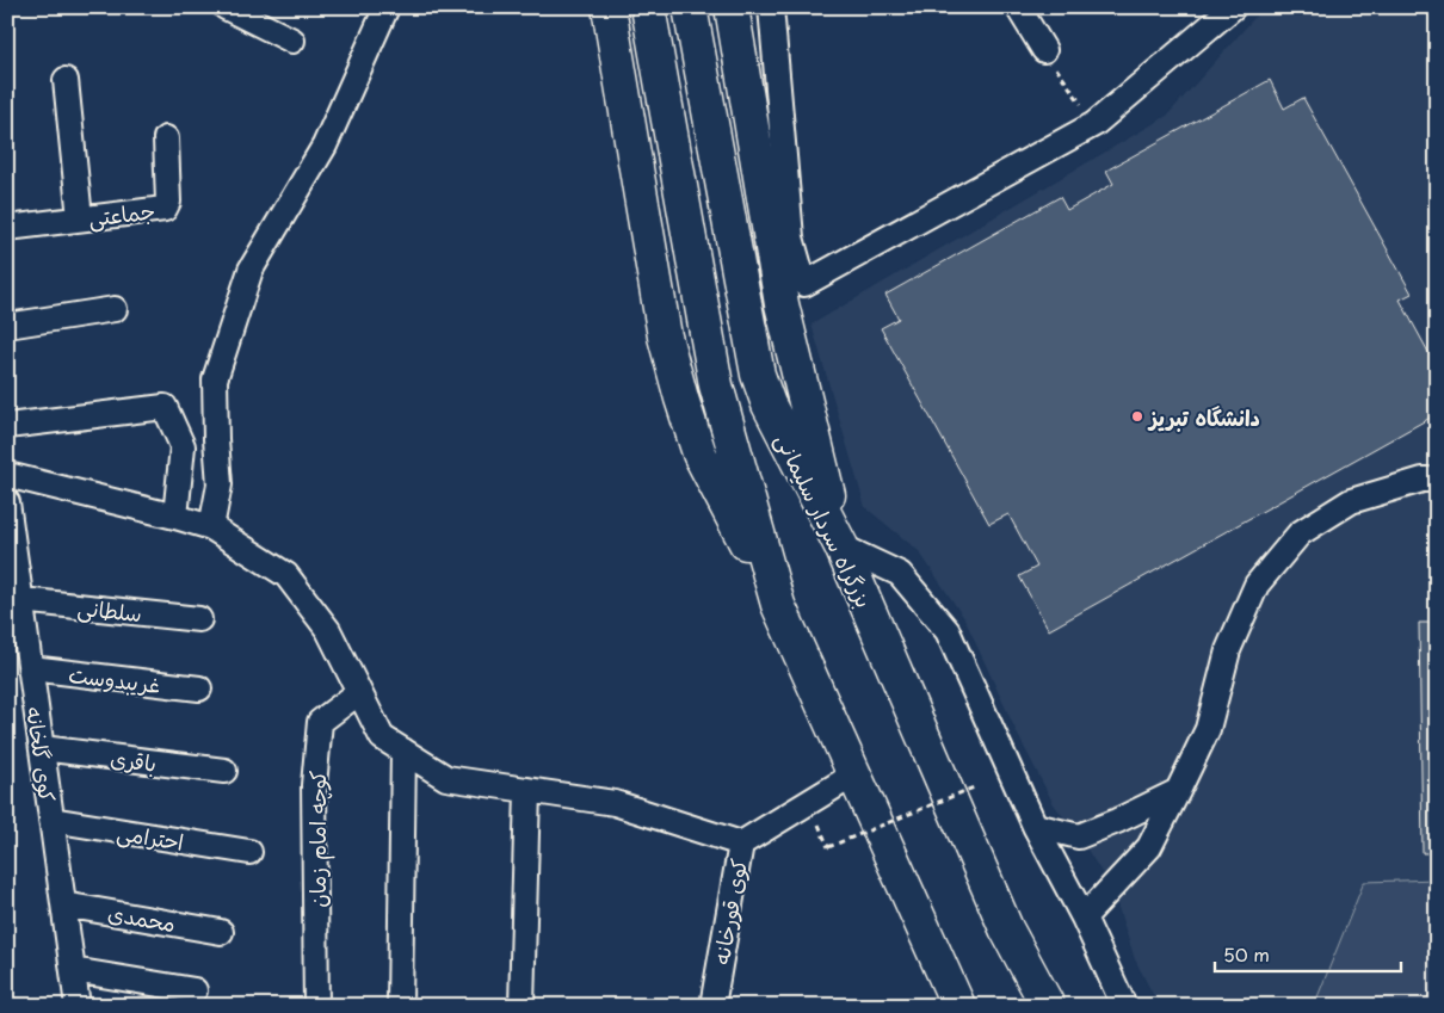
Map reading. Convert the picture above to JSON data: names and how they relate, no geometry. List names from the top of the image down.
{
  "streets": {
    "highway": ["بزرگراه سردار سلیمانی"],
    "street": [
      "جماعتی",
      "سلطانی",
      "غریبدوست",
      "کوی گلخانه",
      "باقری",
      "احترامی",
      "کوچه امام زمان",
      "کوی قورخانه",
      "محمدی"
    ]
  },
  "crossings": [
    ["سلطانی", "کوی گلخانه"],
    ["غریبدوست", "کوی گلخانه"],
    ["کوی گلخانه", "باقری"],
    ["کوی گلخانه", "احترامی"],
    ["کوی گلخانه", "محمدی"]
  ],
  "places": ["دانشگاه تبریز"],
  "scale_bar": "50 m"
}
